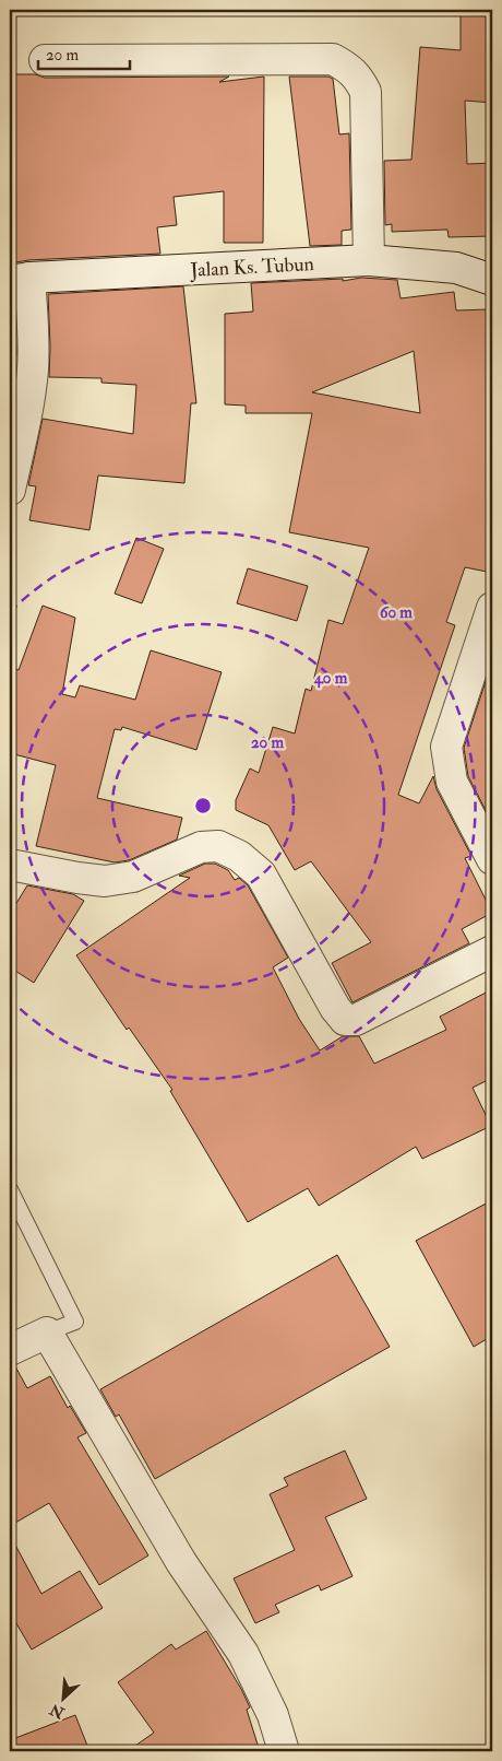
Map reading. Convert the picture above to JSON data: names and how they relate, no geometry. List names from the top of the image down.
{
  "streets": {
    "street": ["Jalan Ks. Tubun"]
  },
  "scale_bar": "20 m",
  "north": "bottom left",
  "rings": ["60 m", "40 m", "20 m"]
}
